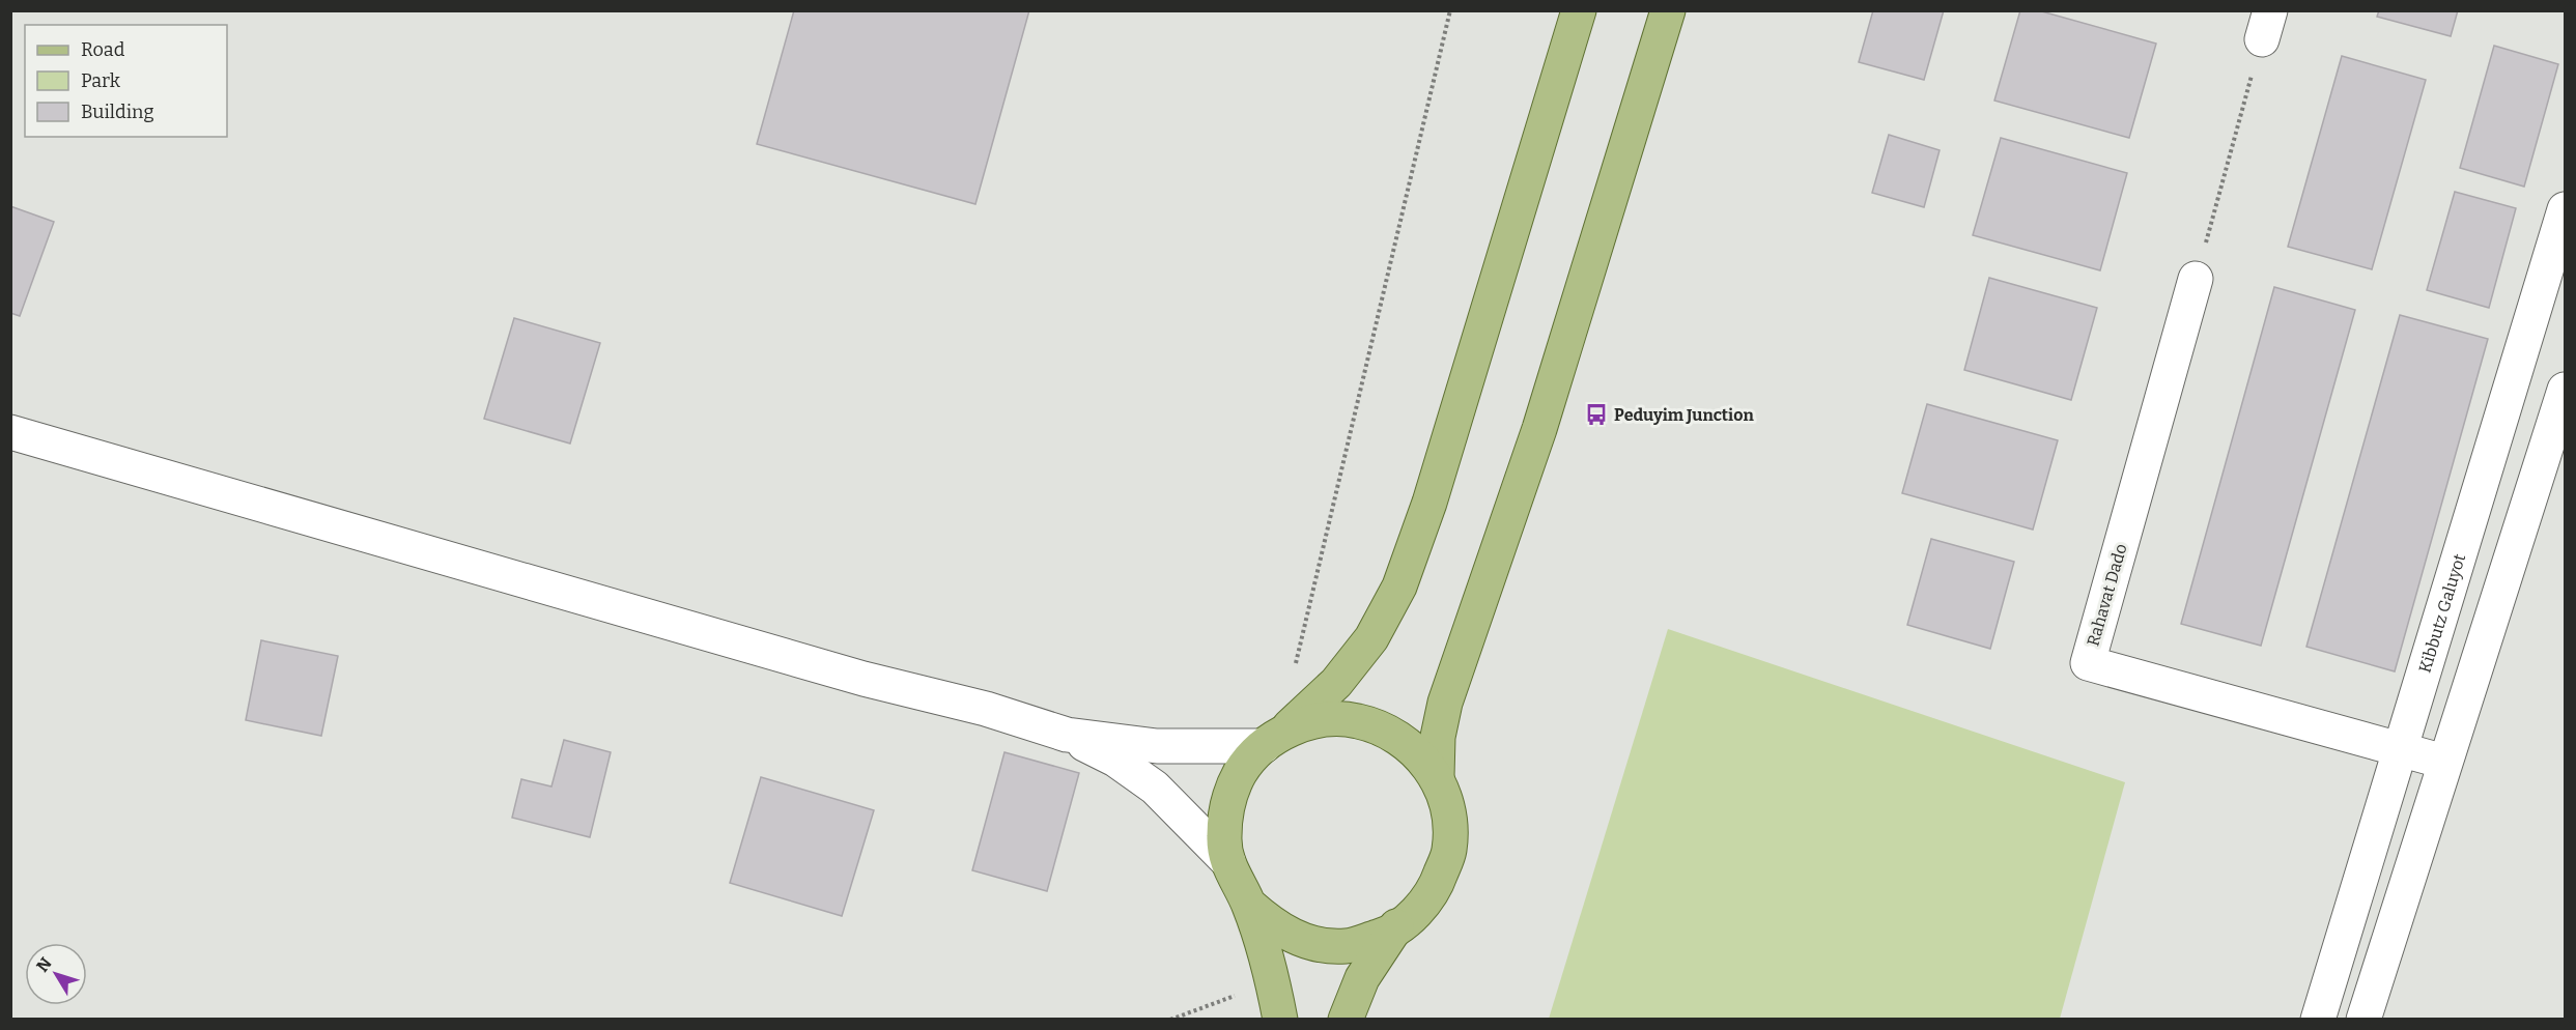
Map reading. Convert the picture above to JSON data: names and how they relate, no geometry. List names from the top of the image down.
{
  "streets": {
    "street": ["Rahavat Dado", "Kibbutz Galuyot"]
  },
  "crossings": [
    ["Rahavat Dado", "Kibbutz Galuyot"]
  ],
  "places": {
    "bus stop": ["Peduyim Junction"]
  },
  "legend": ["Road", "Park", "Building"],
  "north": "top left"
}
